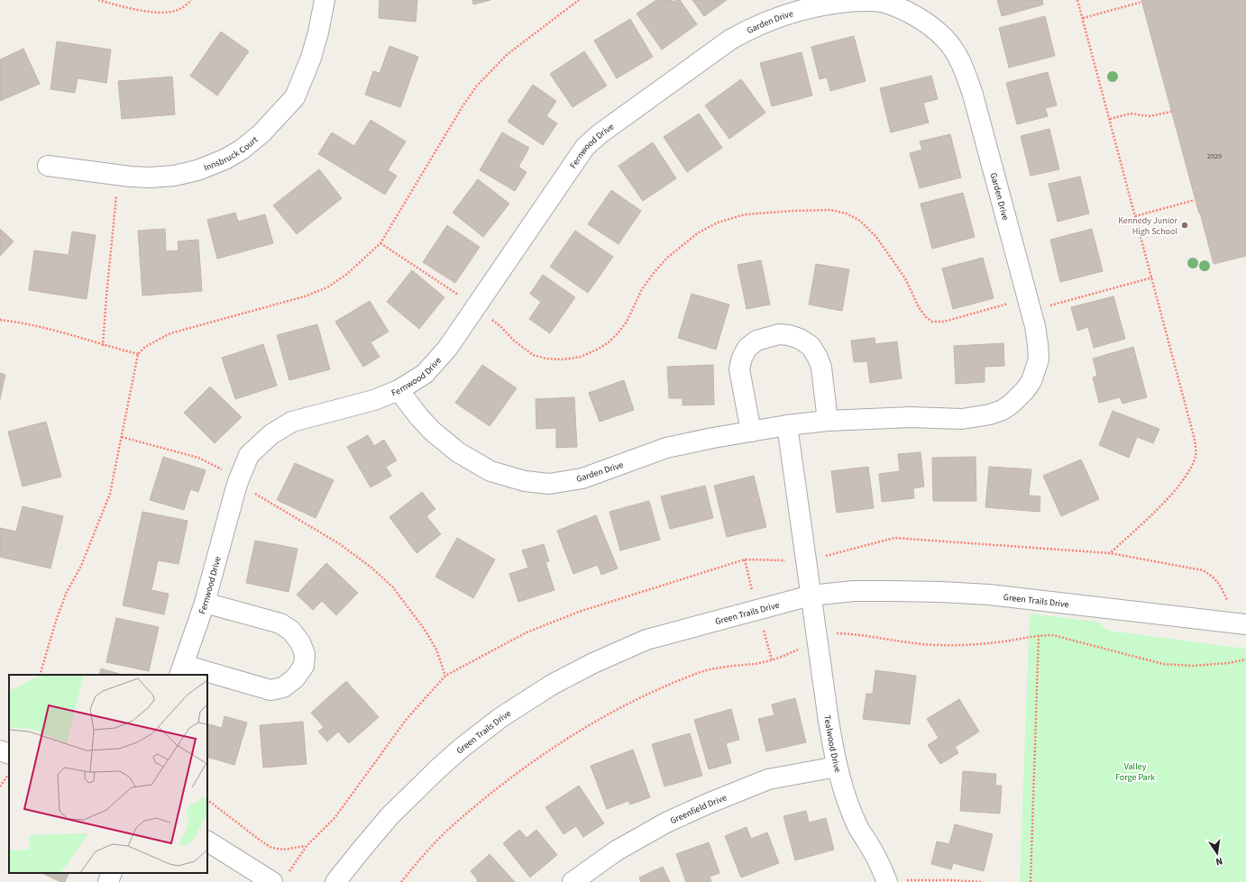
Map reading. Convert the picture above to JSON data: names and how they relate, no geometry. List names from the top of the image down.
{
  "streets": {
    "street": [
      "Garden Drive",
      "Fernwood Drive",
      "Innsbruck Court",
      "Green Trails Drive",
      "Tealwood Drive",
      "Greenfield Drive"
    ]
  },
  "crossings": [
    ["Garden Drive", "Fernwood Drive"],
    ["Green Trails Drive", "Tealwood Drive"],
    ["Tealwood Drive", "Greenfield Drive"]
  ],
  "parks": ["Valley Forge Park"],
  "places": ["Kennedy Junior High School"],
  "house_numbers": ["2929"],
  "north": "bottom"
}
